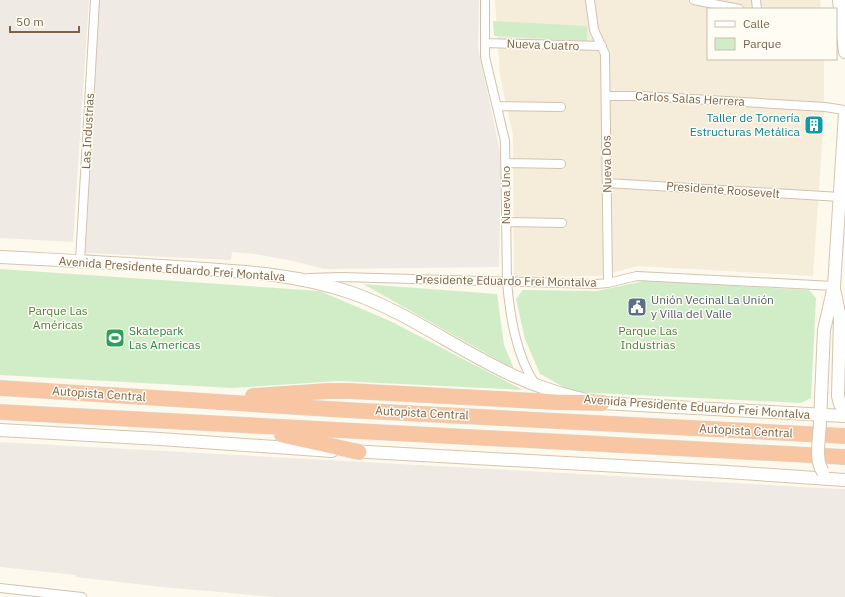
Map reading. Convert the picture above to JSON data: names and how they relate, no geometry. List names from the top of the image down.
{
  "streets": {
    "highway": ["Autopista Central"],
    "main road": ["Avenida Presidente Eduardo Frei Montalva"],
    "street": [
      "Nueva Cuatro",
      "Carlos Salas Herrera",
      "Las Industrias",
      "Nueva Dos",
      "Presidente Roosevelt",
      "Nueva Uno",
      "Presidente Eduardo Frei Montalva"
    ]
  },
  "crossings": [
    ["Nueva Cuatro", "Nueva Dos"],
    ["Nueva Cuatro", "Nueva Uno"],
    ["Carlos Salas Herrera", "Nueva Dos"],
    ["Las Industrias", "Avenida Presidente Eduardo Frei Montalva"],
    ["Nueva Dos", "Presidente Roosevelt"],
    ["Nueva Dos", "Presidente Eduardo Frei Montalva"],
    ["Nueva Uno", "Avenida Presidente Eduardo Frei Montalva"],
    ["Nueva Uno", "Presidente Eduardo Frei Montalva"],
    ["Avenida Presidente Eduardo Frei Montalva", "Presidente Eduardo Frei Montalva"]
  ],
  "parks": ["Parque Las Américas", "Parque Las Industrias"],
  "places": {
    "building": ["Taller de Tornería Estructuras Metálica"],
    "public building": ["Unión Vecinal La Unión y Villa del Valle"],
    "sports": ["Skatepark Las Americas"]
  },
  "legend": ["Calle", "Parque"],
  "scale_bar": "50 m"
}
